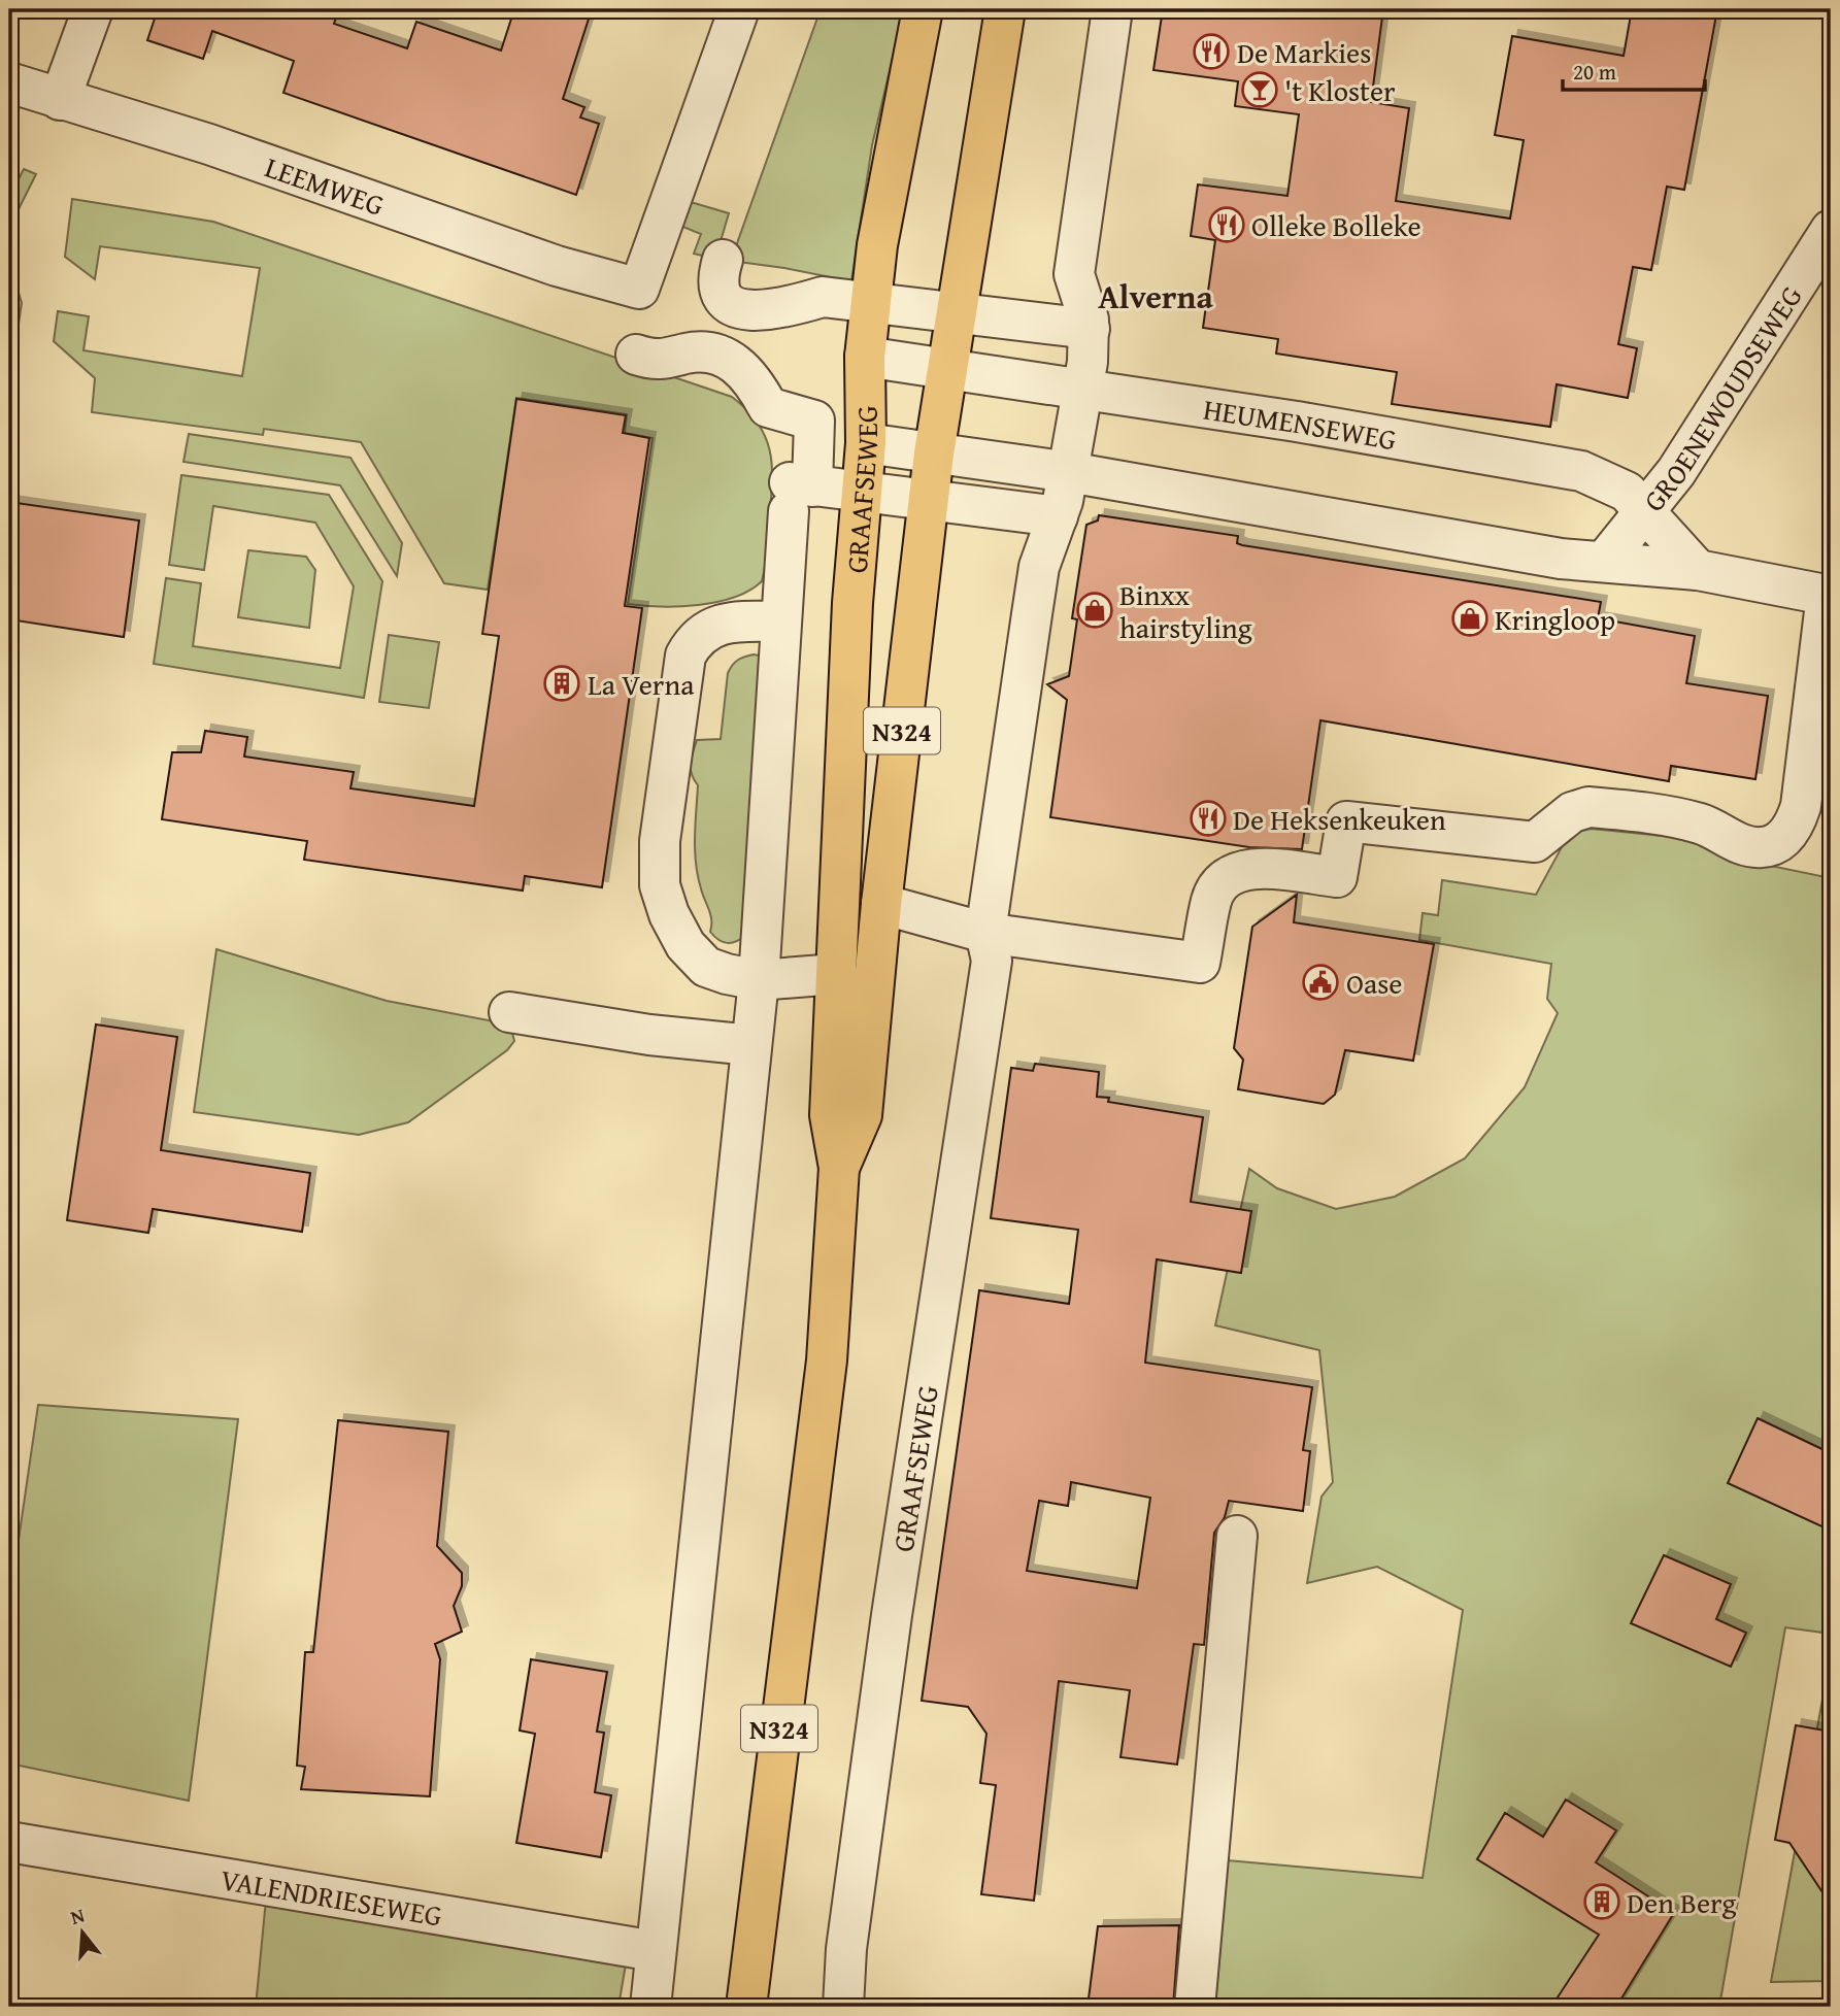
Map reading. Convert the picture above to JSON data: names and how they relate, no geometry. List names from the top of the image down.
{
  "streets": {
    "main road": ["GRAAFSEWEG", "N324"],
    "street": [
      "LEEMWEG",
      "GROENEWOUDSEWEG",
      "HEUMENSEWEG",
      "VALENDRIESEWEG"
    ]
  },
  "crossings": [
    ["GROENEWOUDSEWEG", "HEUMENSEWEG"],
    ["HEUMENSEWEG", "GRAAFSEWEG"]
  ],
  "districts": ["Alverna"],
  "places": {
    "restaurant": ["De Markies", "Olleke Bolleke", "De Heksenkeuken"],
    "bar": ["'t Kloster"],
    "shop": ["Binxx hairstyling", "Kringloop"],
    "building": ["La Verna", "Den Berg"],
    "public building": ["Oase"]
  },
  "scale_bar": "20 m",
  "north": "top"
}
